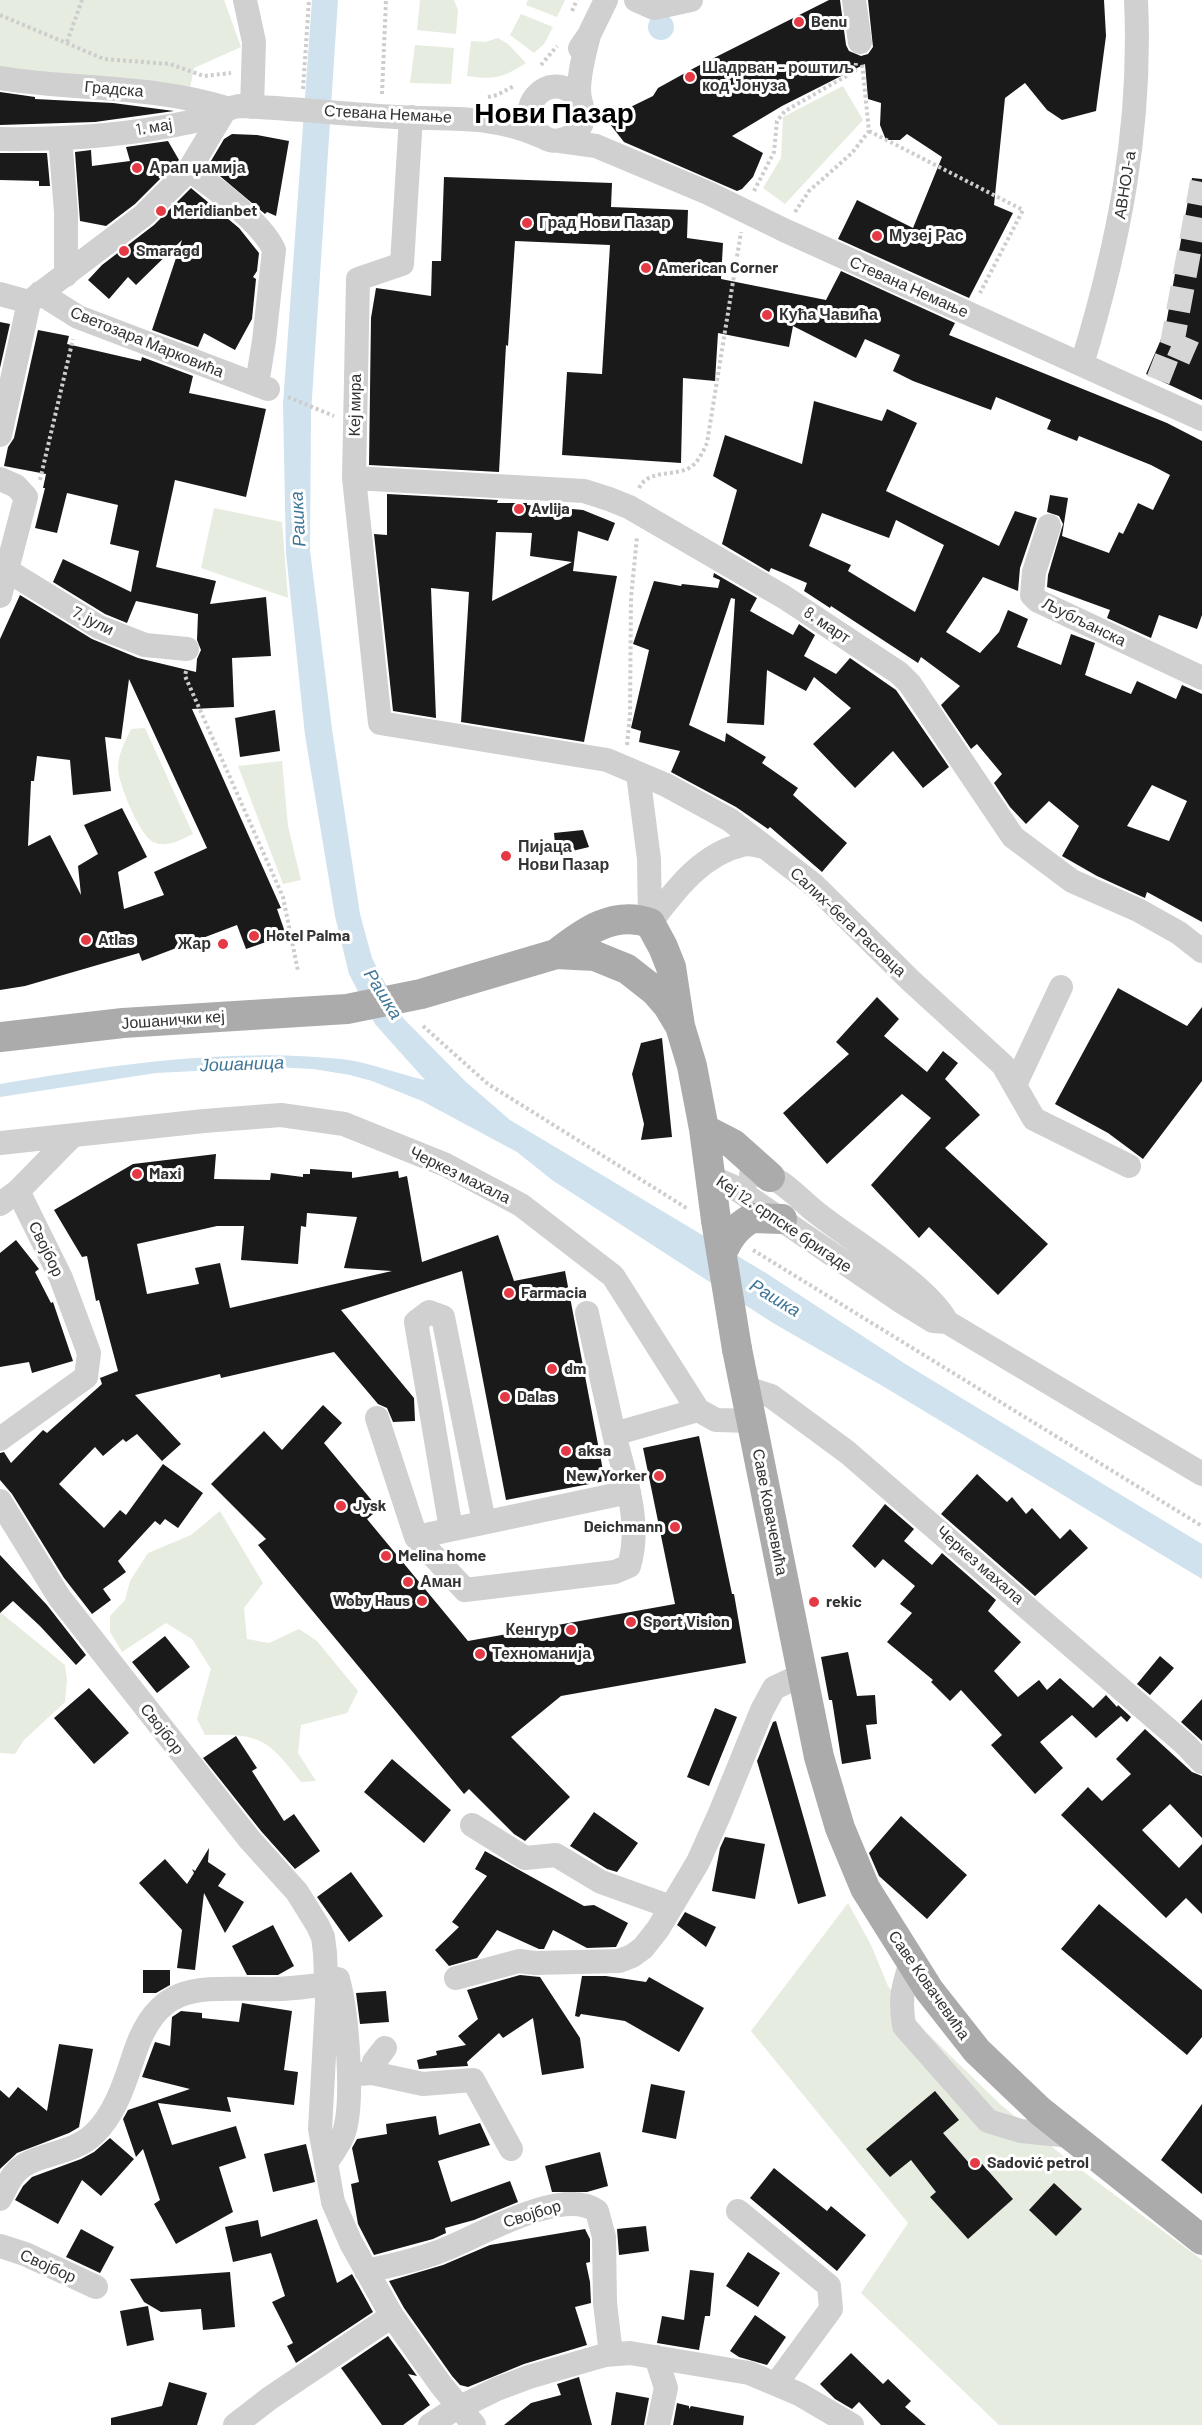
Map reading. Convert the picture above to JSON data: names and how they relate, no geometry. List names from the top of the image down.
{
  "streets": {
    "main road": ["Јошанички кеј", "Саве Ковачевића"],
    "street": [
      "Градска",
      "Стевана Немање",
      "1. мај",
      "АВНОЈ-а",
      "Светозара Марковића",
      "Кеј мира",
      "7. јули",
      "Љубљанска",
      "8. март",
      "Салих-бега Расовца",
      "Черкез махала",
      "Кеј 12. српске бригаде",
      "Својбор"
    ]
  },
  "crossings": [
    ["Градска", "1. мај"],
    ["Стевана Немање", "1. мај"],
    ["Стевана Немање", "АВНОЈ-а"],
    ["Стевана Немање", "Кеј мира"],
    ["Кеј мира", "8. март"],
    ["Кеј мира", "Салих-бега Расовца"],
    ["Черкез махала", "Својбор"],
    ["Черкез махала", "Саве Ковачевића"],
    ["Кеј 12. српске бригаде", "Саве Ковачевића"]
  ],
  "districts": ["Нови Пазар"],
  "water": ["Рашка", "Јошаница"],
  "places": [
    "Benu",
    "Шадрван - роштиљ код Јонуза",
    "Арап џамија",
    "Meridianbet",
    "Град Нови Пазар",
    "Музеј Рас",
    "Smaragd",
    "American Corner",
    "Кућа Чавића",
    "Avlija",
    "Пијаца Нови Пазар",
    "Hotel Palma",
    "Atlas",
    "Жар",
    "Maxi",
    "Farmacia",
    "dm",
    "Dalas",
    "aksa",
    "New Yorker",
    "Jysk",
    "Deichmann",
    "Melina home",
    "Аман",
    "Woby Haus",
    "rekic",
    "Sport Vision",
    "Кенгур",
    "Техноманија",
    "Sadović petrol"
  ]
}
